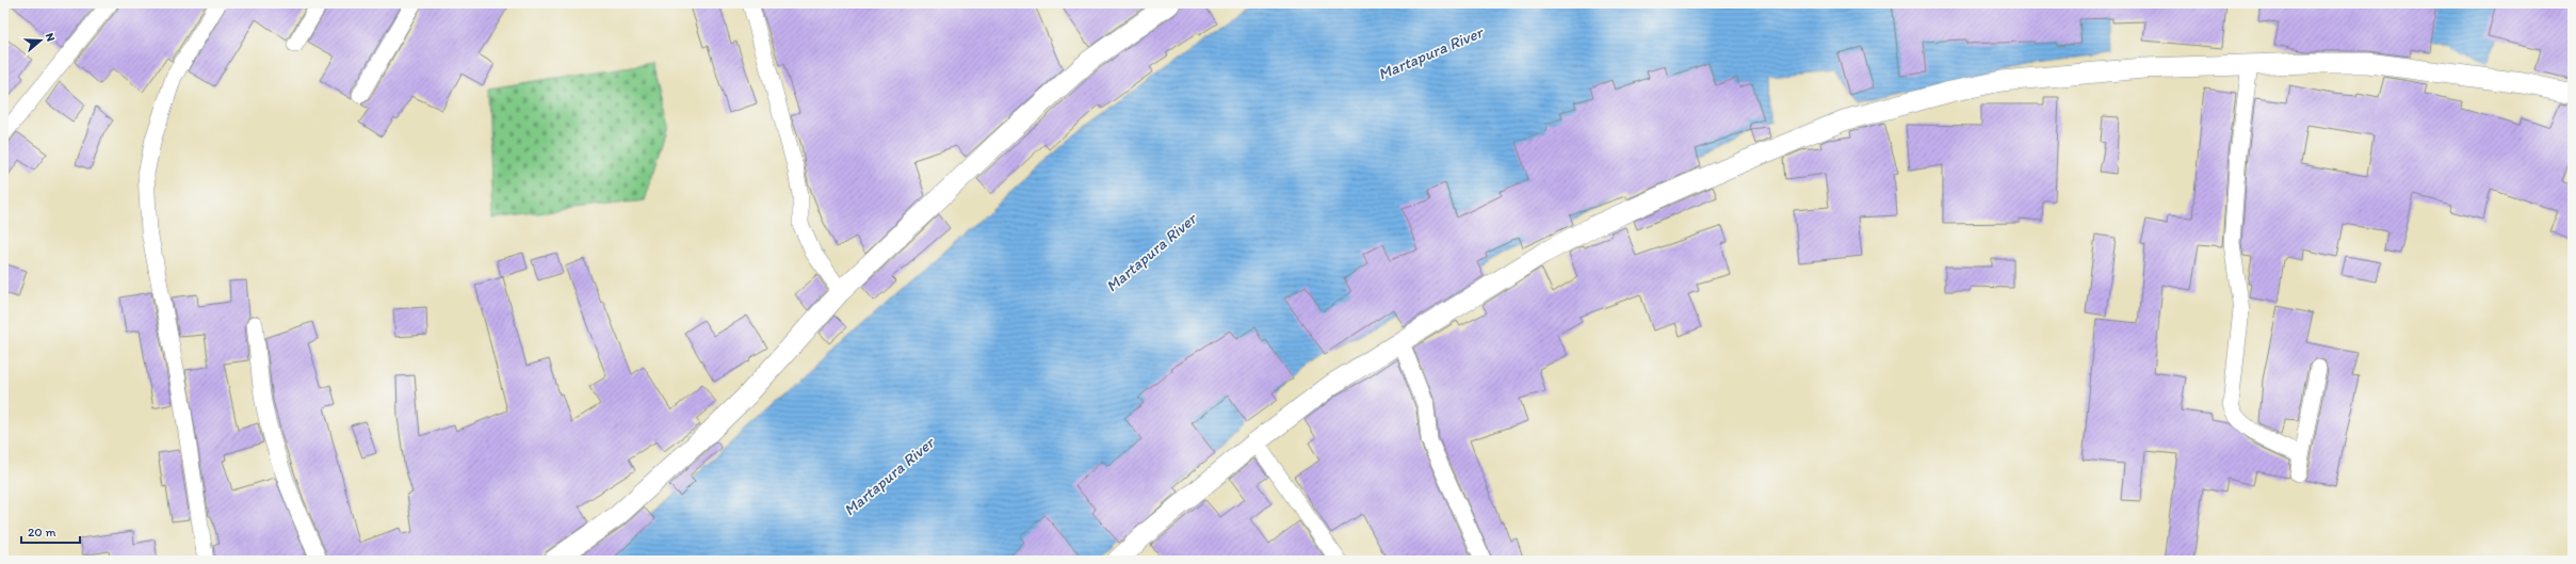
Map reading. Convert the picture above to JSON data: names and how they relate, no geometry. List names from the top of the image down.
{
  "water": ["Martapura River"],
  "scale_bar": "20 m",
  "north": "right"
}
